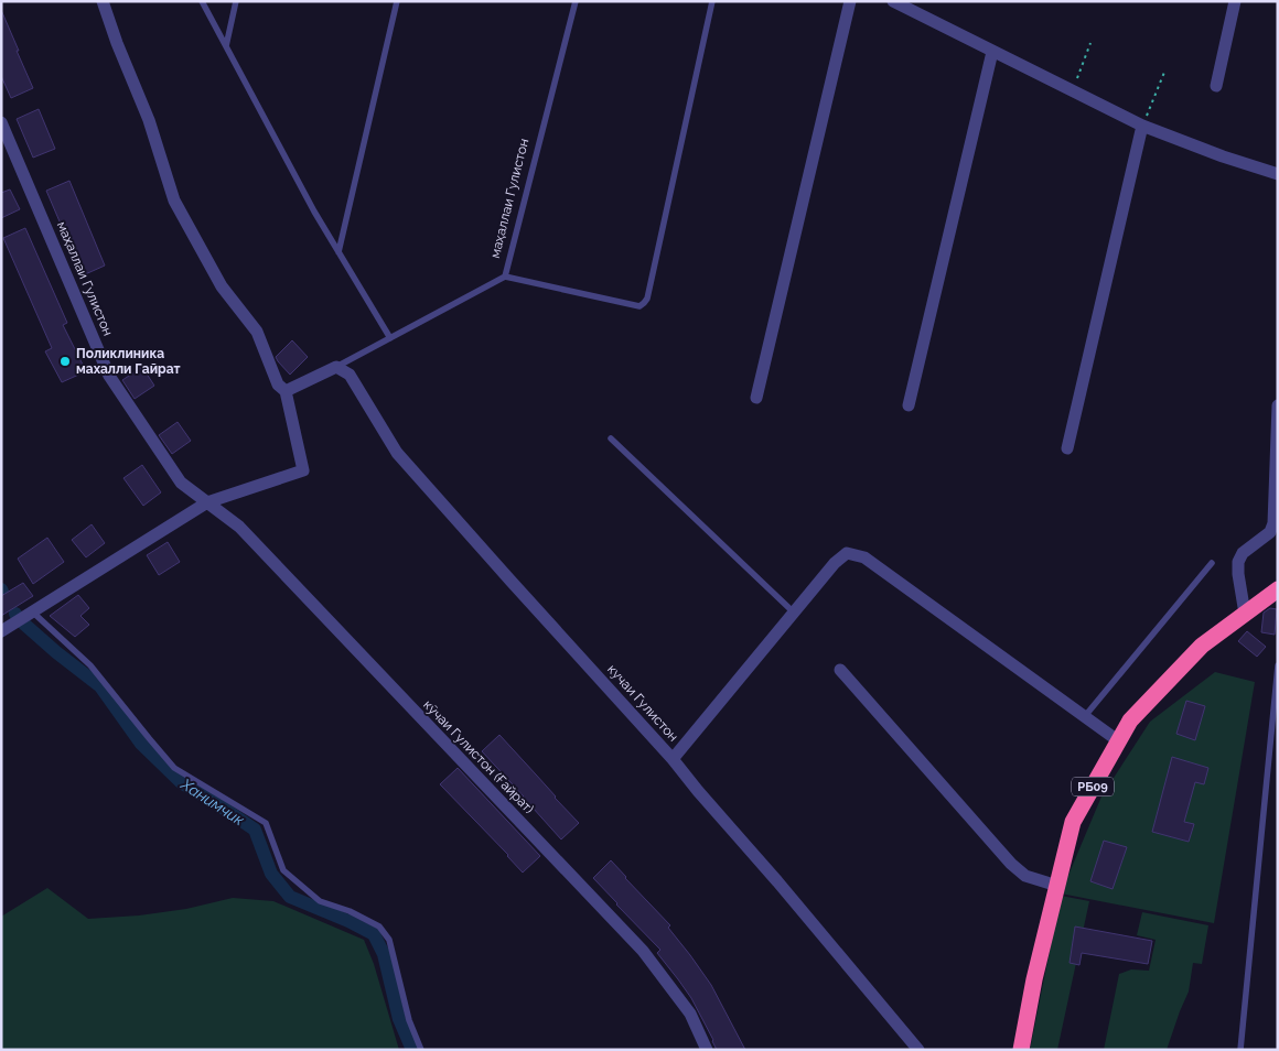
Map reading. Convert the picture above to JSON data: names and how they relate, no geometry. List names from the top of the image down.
{
  "streets": {
    "highway": ["РБ09"],
    "street": ["маҳаллаи Гулистон", "кучаи Гулистон", "кӯчаи Гулистон (Ғайрат)"]
  },
  "crossings": [
    ["маҳаллаи Гулистон", "кучаи Гулистон"],
    ["маҳаллаи Гулистон", "кӯчаи Гулистон (Ғайрат)"]
  ],
  "water": ["Ханимчик"],
  "places": ["Поликлиника махалли Гайрат"]
}
